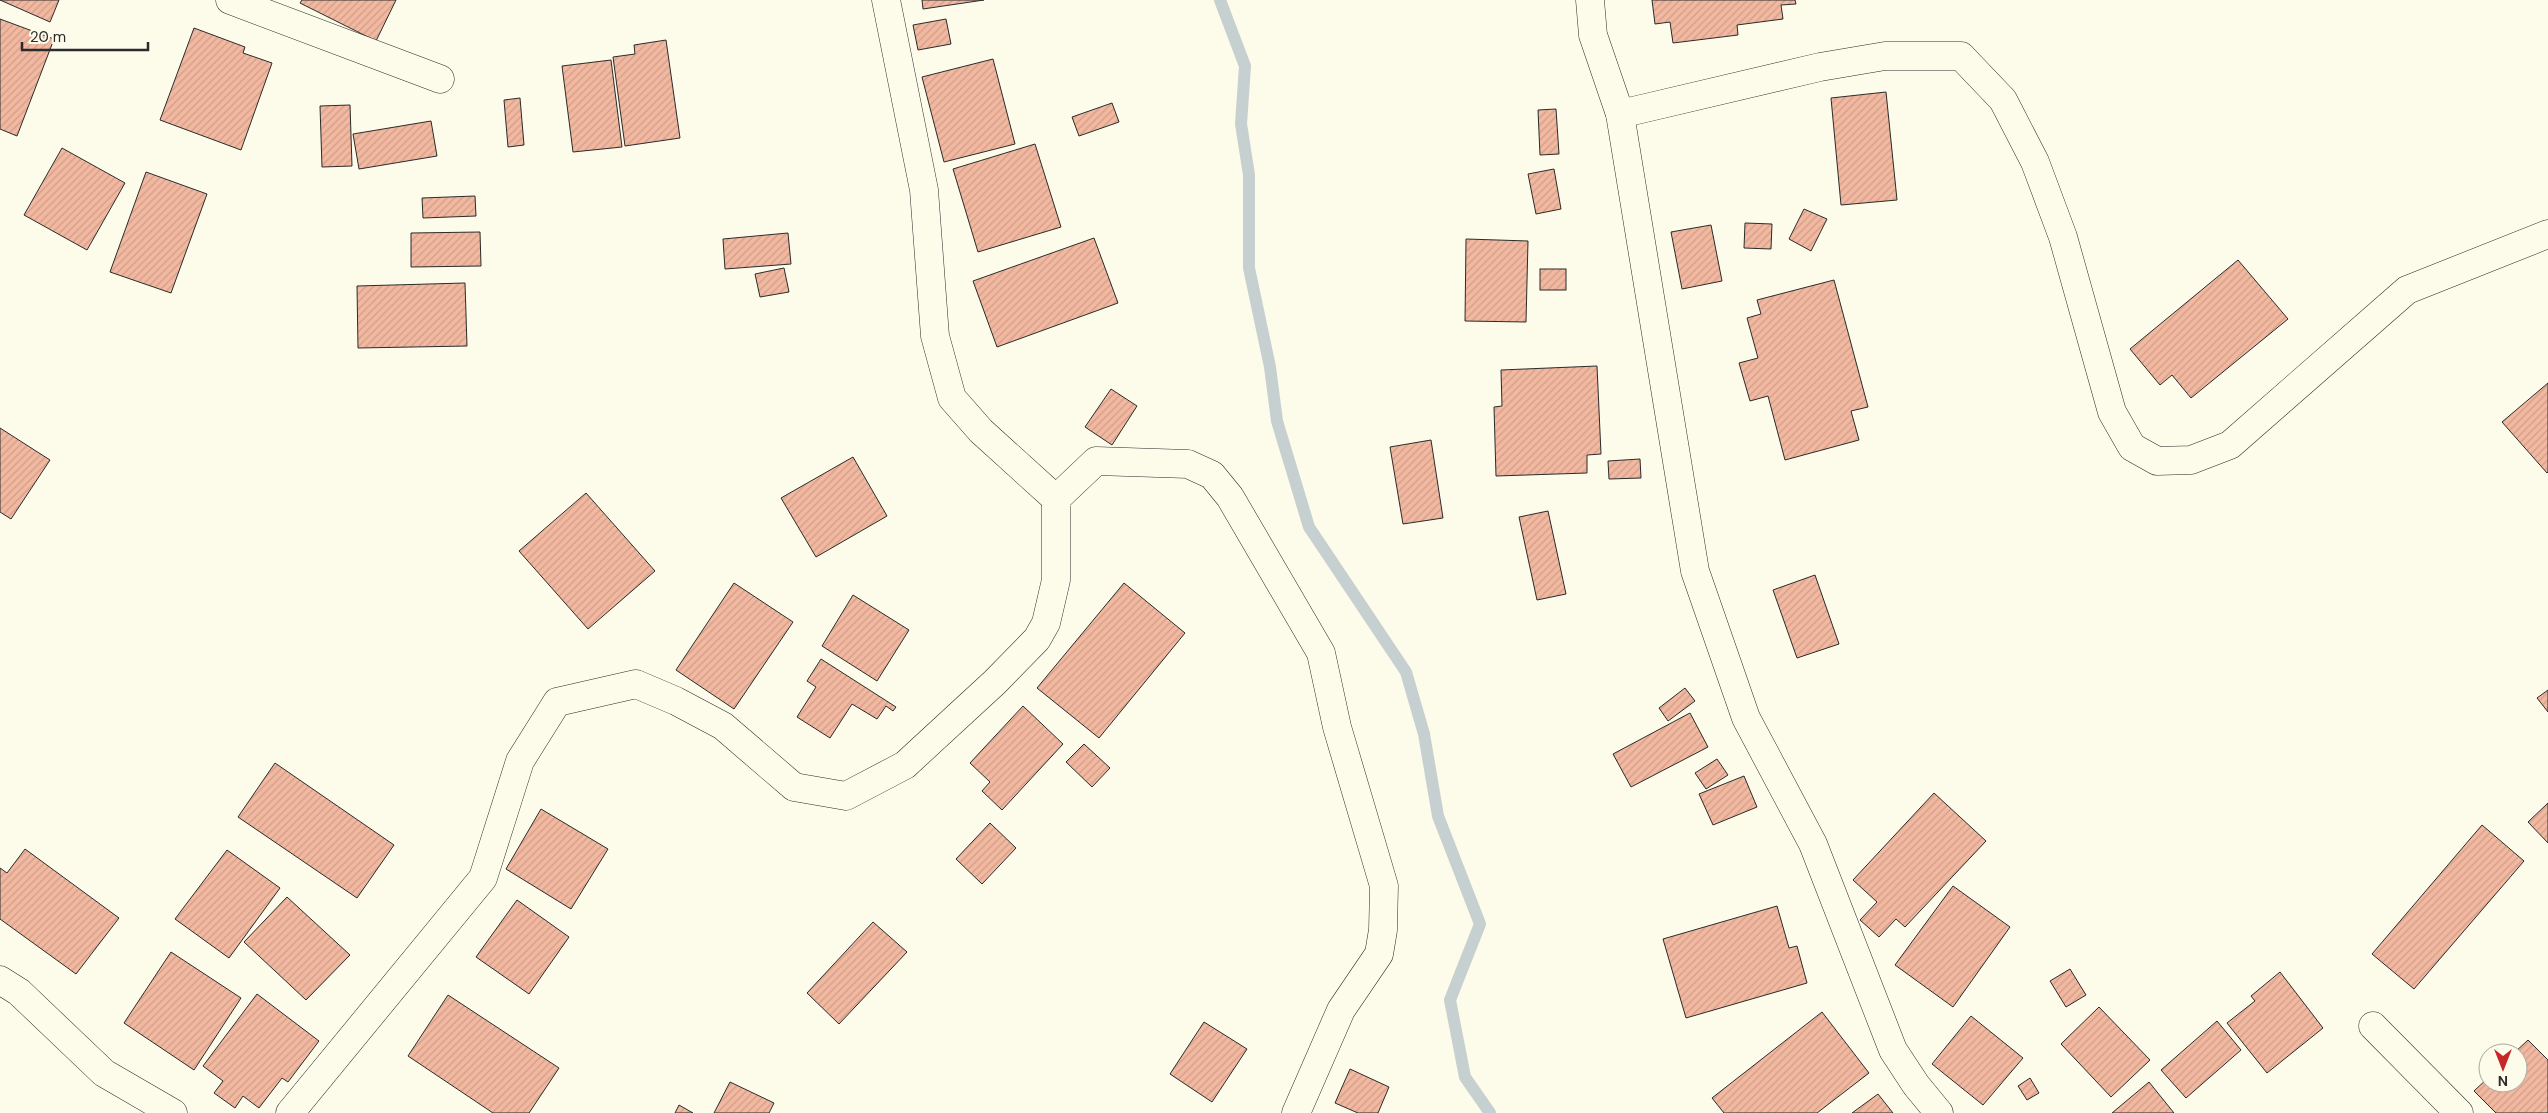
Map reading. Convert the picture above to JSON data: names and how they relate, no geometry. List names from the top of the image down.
{
  "scale_bar": "20 m",
  "north": "bottom"
}
